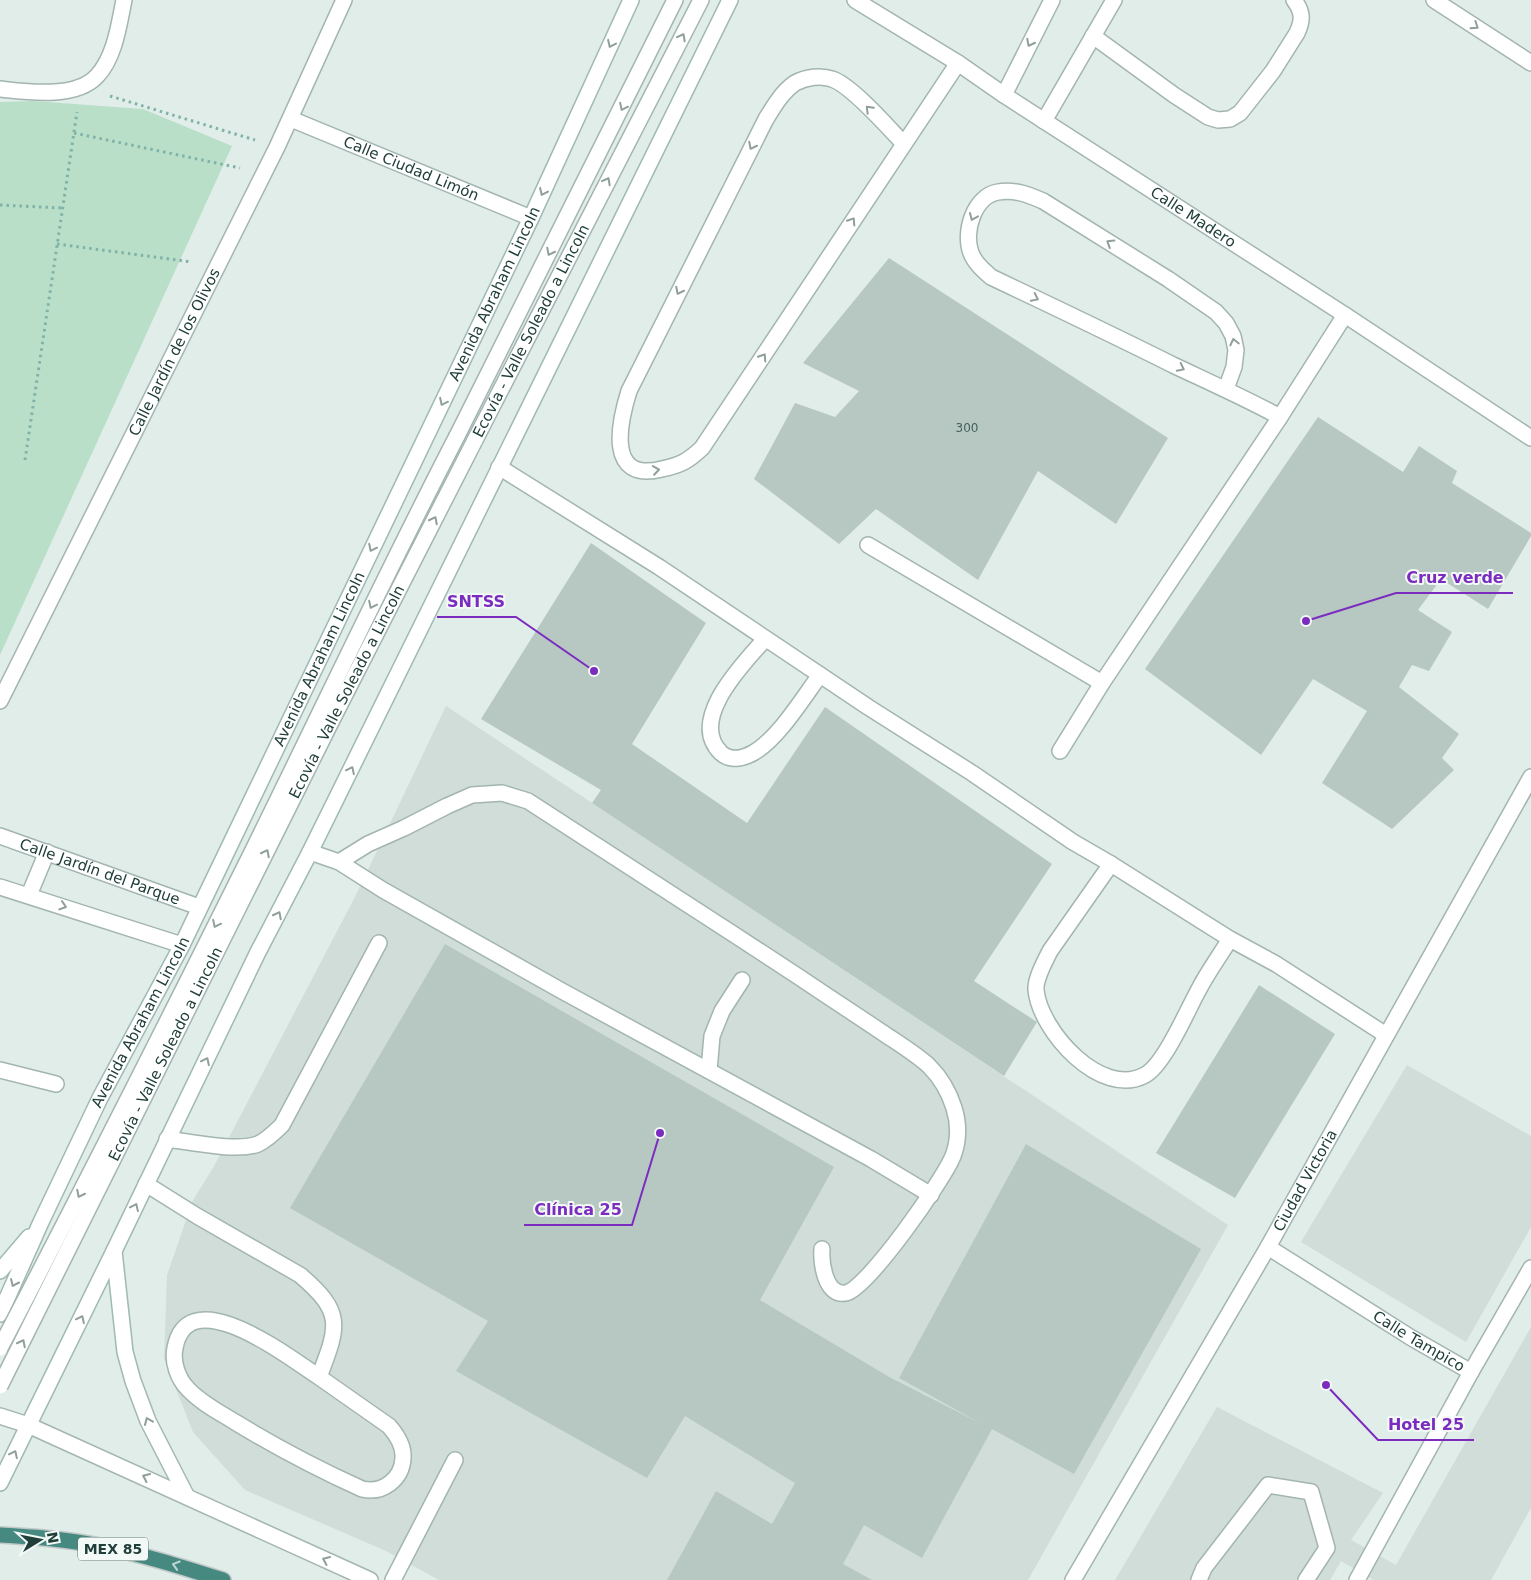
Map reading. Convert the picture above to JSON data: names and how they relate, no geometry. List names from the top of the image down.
{
  "streets": {
    "highway": ["MEX 85"],
    "street": [
      "Calle Ciudad Limón",
      "Calle Madero",
      "Avenida Abraham Lincoln",
      "Ecovía - Valle Soleado a Lincoln",
      "Calle Jardín de los Olivos",
      "Calle Jardín del Parque",
      "Ciudad Victoria",
      "Calle Tampico"
    ]
  },
  "crossings": [
    ["Calle Ciudad Limón", "Avenida Abraham Lincoln"],
    ["Calle Ciudad Limón", "Calle Jardín de los Olivos"],
    ["Avenida Abraham Lincoln", "Calle Jardín del Parque"],
    ["Ciudad Victoria", "Calle Tampico"]
  ],
  "places": [
    "Cruz verde",
    "SNTSS",
    "Clínica 25",
    "Hotel 25"
  ],
  "house_numbers": ["300"],
  "north": "right"
}
